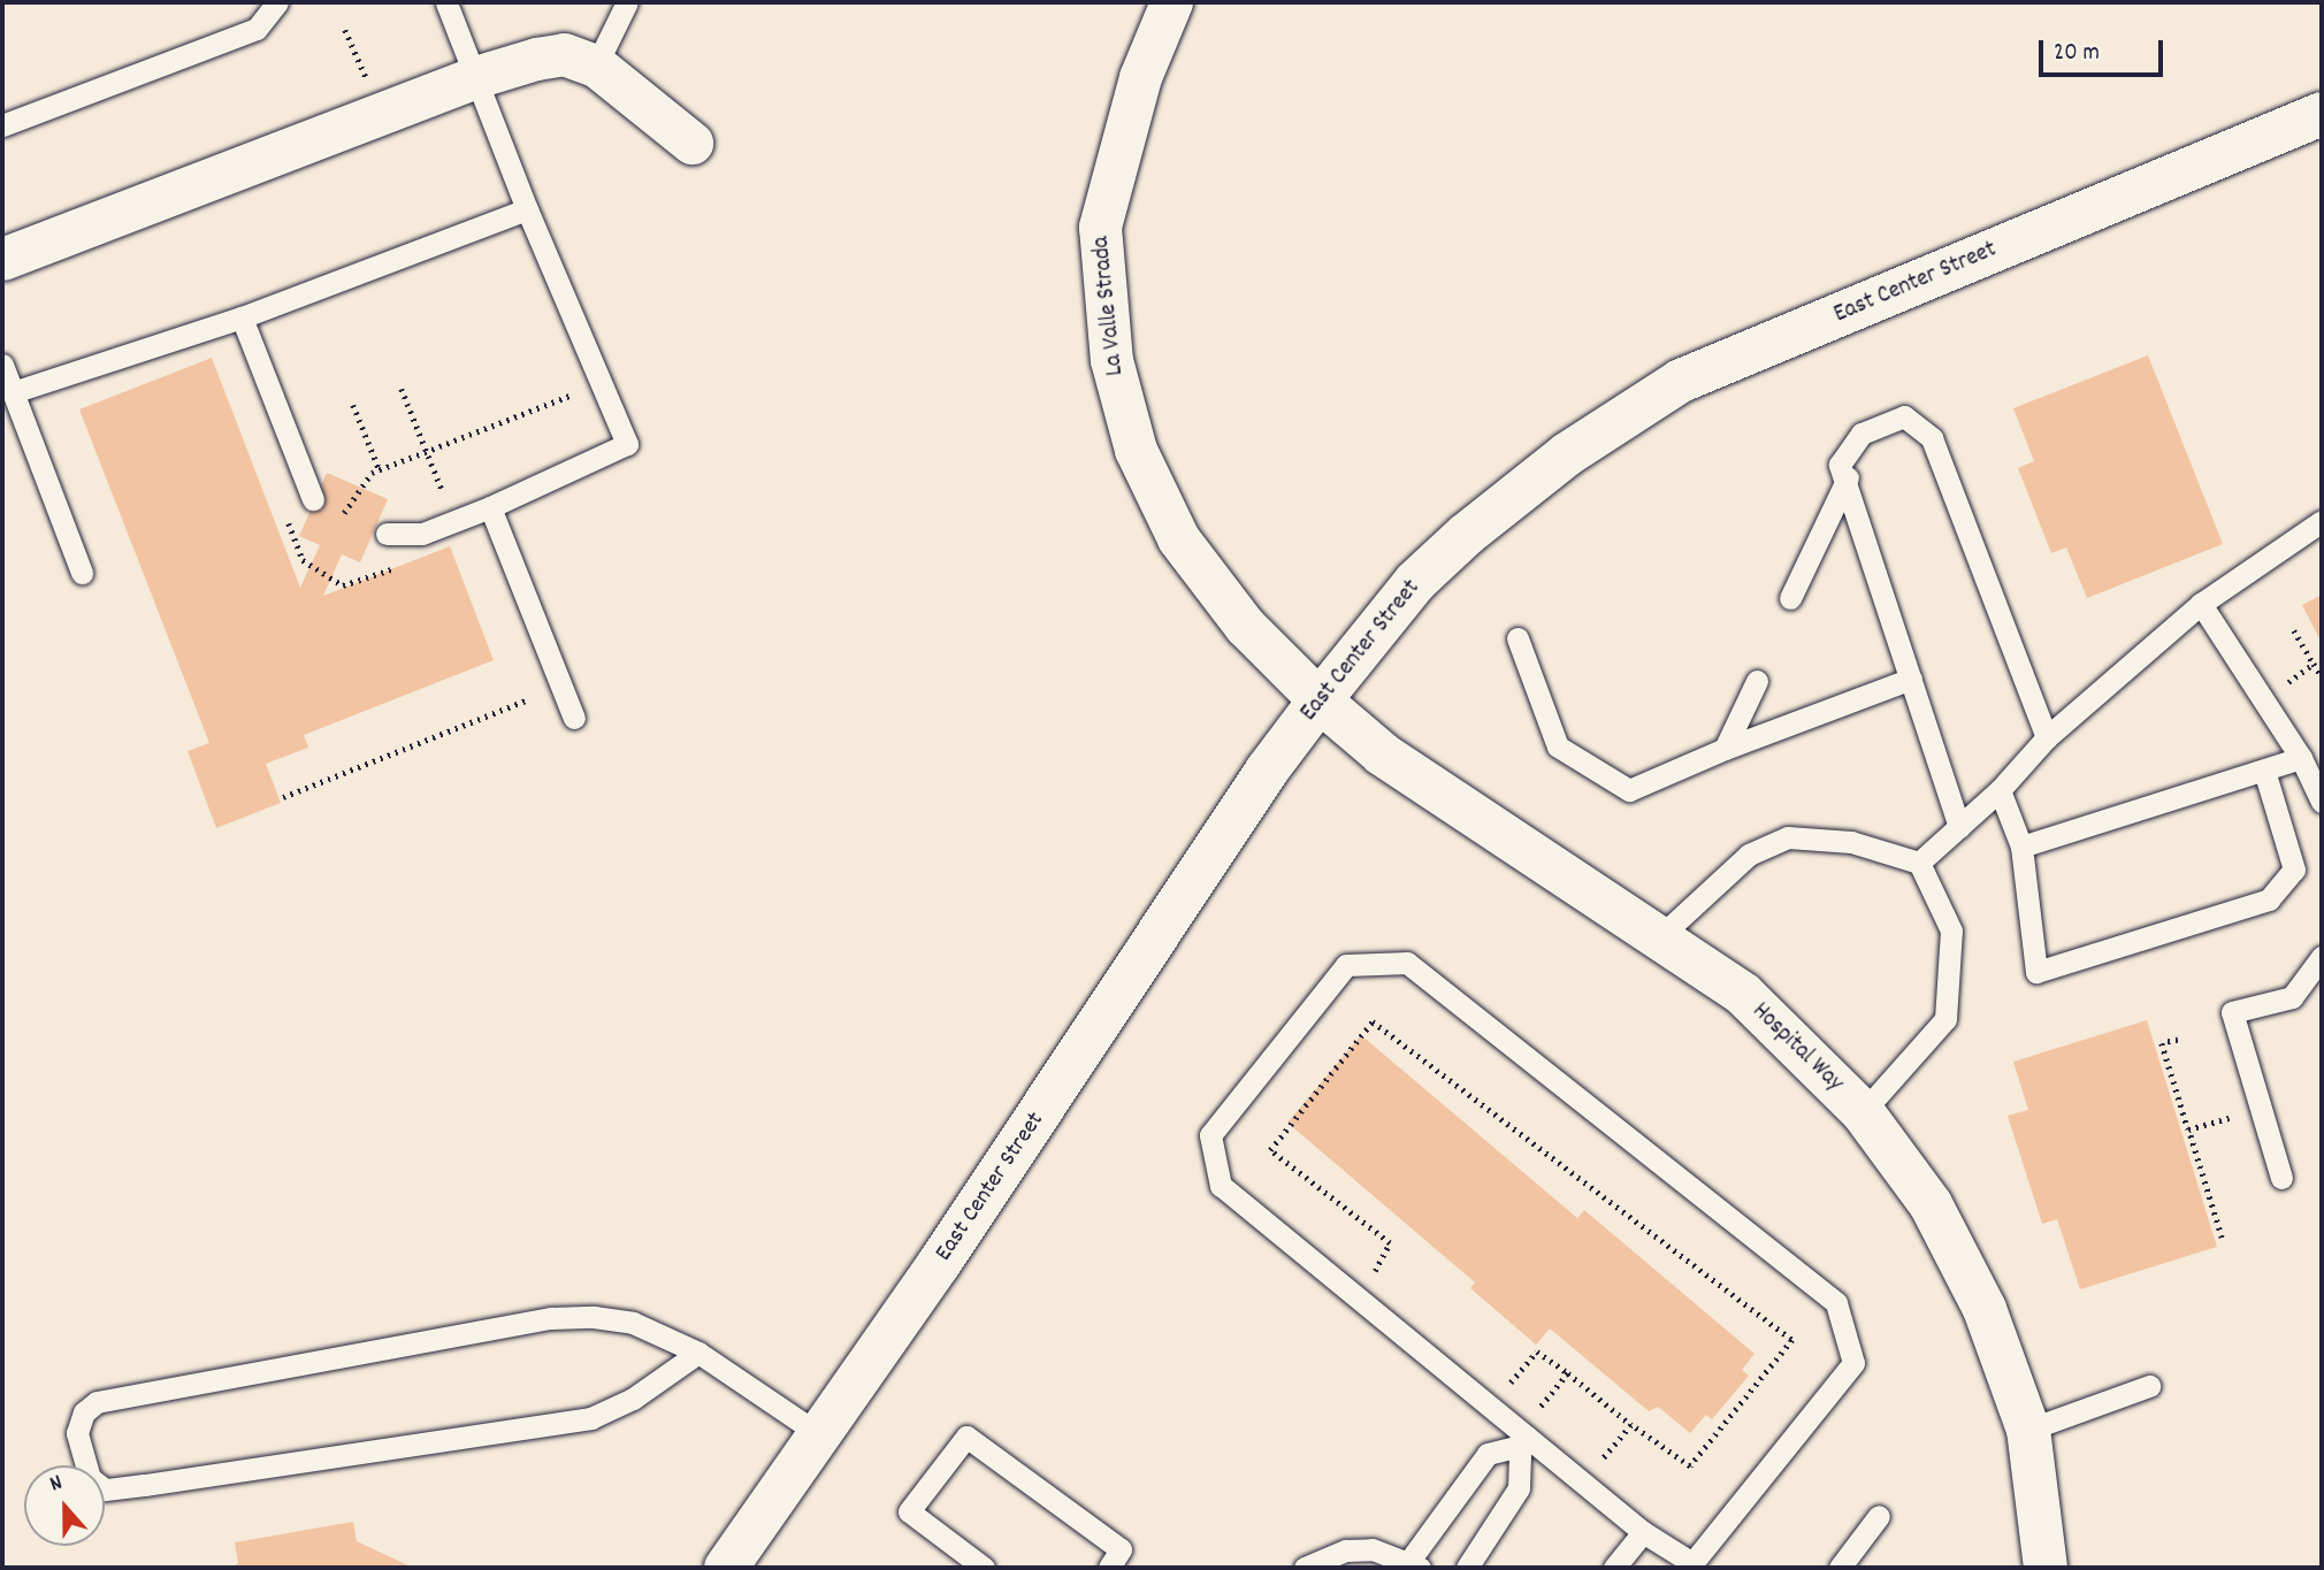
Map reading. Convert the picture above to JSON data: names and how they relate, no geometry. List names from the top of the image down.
{
  "streets": {
    "street": ["East Center Street", "La Valle Strada", "Hospital Way"]
  },
  "crossings": [
    ["East Center Street", "La Valle Strada"],
    ["East Center Street", "Hospital Way"],
    ["La Valle Strada", "Hospital Way"]
  ],
  "scale_bar": "20 m",
  "north": "top"
}
